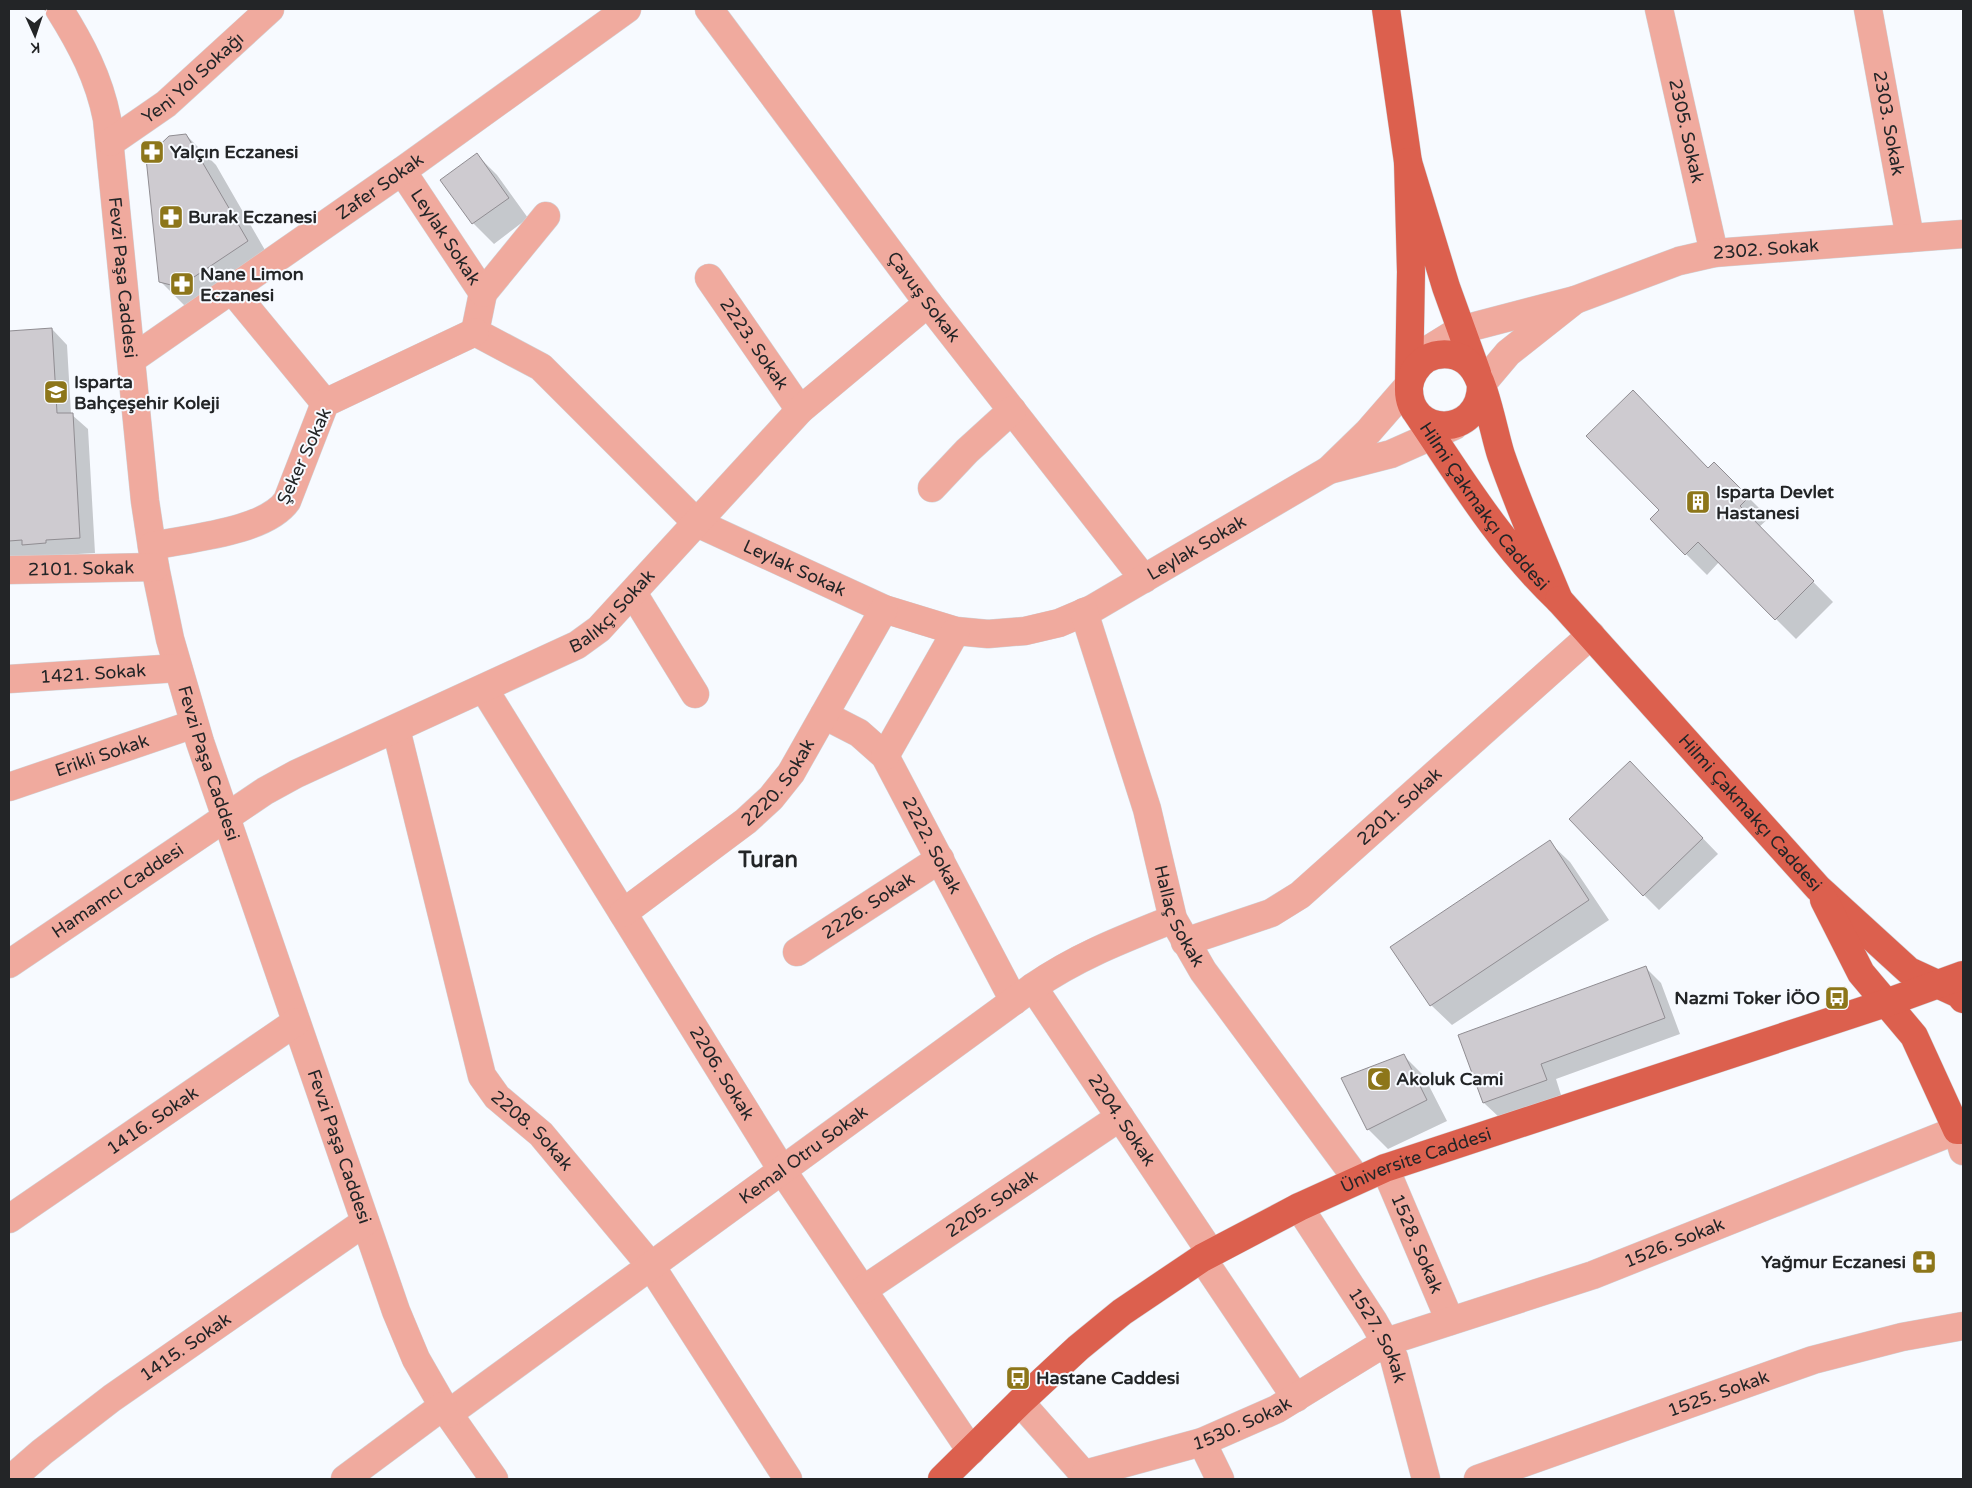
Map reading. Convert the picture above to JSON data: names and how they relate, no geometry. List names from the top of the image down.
{
  "streets": {
    "main road": ["Hilmi Çakmakçı Caddesi", "Üniversite Caddesi"],
    "street": [
      "Yeni Yol Sokağı",
      "2303. Sokak",
      "2305. Sokak",
      "Zafer Sokak",
      "Leylak Sokak",
      "2302. Sokak",
      "Fevzi Paşa Caddesi",
      "Çavuş Sokak",
      "2223. Sokak",
      "Şeker Sokak",
      "2101. Sokak",
      "Balıkçı Sokak",
      "1421. Sokak",
      "Erikli Sokak",
      "2220. Sokak",
      "2201. Sokak",
      "2222. Sokak",
      "Hamamcı Caddesi",
      "2226. Sokak",
      "Hallaç Sokak",
      "2206. Sokak",
      "1416. Sokak",
      "2204. Sokak",
      "2208. Sokak",
      "Kemal Otru Sokak",
      "2205. Sokak",
      "1528. Sokak",
      "1526. Sokak",
      "1527. Sokak",
      "1415. Sokak",
      "1525. Sokak",
      "1530. Sokak"
    ]
  },
  "crossings": [
    ["Yeni Yol Sokağı", "Fevzi Paşa Caddesi"],
    ["2303. Sokak", "2302. Sokak"],
    ["2305. Sokak", "2302. Sokak"],
    ["Zafer Sokak", "Leylak Sokak"],
    ["Zafer Sokak", "Fevzi Paşa Caddesi"],
    ["Leylak Sokak", "2302. Sokak"],
    ["Leylak Sokak", "Çavuş Sokak"],
    ["Leylak Sokak", "Şeker Sokak"],
    ["Leylak Sokak", "Hilmi Çakmakçı Caddesi"],
    ["Leylak Sokak", "Balıkçı Sokak"],
    ["Leylak Sokak", "2220. Sokak"],
    ["Leylak Sokak", "Hallaç Sokak"],
    ["2302. Sokak", "Hilmi Çakmakçı Caddesi"],
    ["Fevzi Paşa Caddesi", "Şeker Sokak"],
    ["Fevzi Paşa Caddesi", "2101. Sokak"],
    ["Fevzi Paşa Caddesi", "Balıkçı Sokak"],
    ["Fevzi Paşa Caddesi", "1421. Sokak"],
    ["Fevzi Paşa Caddesi", "Erikli Sokak"],
    ["Fevzi Paşa Caddesi", "Hamamcı Caddesi"],
    ["Fevzi Paşa Caddesi", "1416. Sokak"],
    ["Fevzi Paşa Caddesi", "Kemal Otru Sokak"],
    ["Fevzi Paşa Caddesi", "1415. Sokak"],
    ["Çavuş Sokak", "Balıkçı Sokak"],
    ["2223. Sokak", "Balıkçı Sokak"],
    ["Şeker Sokak", "2101. Sokak"],
    ["Hilmi Çakmakçı Caddesi", "2201. Sokak"],
    ["Hilmi Çakmakçı Caddesi", "Üniversite Caddesi"],
    ["Balıkçı Sokak", "Hamamcı Caddesi"],
    ["Balıkçı Sokak", "2206. Sokak"],
    ["Balıkçı Sokak", "2208. Sokak"],
    ["2220. Sokak", "2222. Sokak"],
    ["2220. Sokak", "2206. Sokak"],
    ["2201. Sokak", "Hallaç Sokak"],
    ["2201. Sokak", "Kemal Otru Sokak"],
    ["2222. Sokak", "2226. Sokak"],
    ["2222. Sokak", "2204. Sokak"],
    ["2222. Sokak", "Kemal Otru Sokak"],
    ["Hallaç Sokak", "Kemal Otru Sokak"],
    ["Hallaç Sokak", "Üniversite Caddesi"],
    ["2206. Sokak", "Kemal Otru Sokak"],
    ["2206. Sokak", "Üniversite Caddesi"],
    ["2206. Sokak", "2205. Sokak"],
    ["2204. Sokak", "Kemal Otru Sokak"],
    ["2204. Sokak", "Üniversite Caddesi"],
    ["2204. Sokak", "2205. Sokak"],
    ["2204. Sokak", "1530. Sokak"],
    ["2208. Sokak", "Kemal Otru Sokak"],
    ["Üniversite Caddesi", "1528. Sokak"],
    ["Üniversite Caddesi", "1527. Sokak"],
    ["1528. Sokak", "1526. Sokak"],
    ["1526. Sokak", "1527. Sokak"],
    ["1526. Sokak", "1530. Sokak"],
    ["1527. Sokak", "1530. Sokak"]
  ],
  "districts": ["Turan"],
  "places": {
    "pharmacy": [
      "Yalçın Eczanesi",
      "Burak Eczanesi",
      "Nane Limon Eczanesi",
      "Yağmur Eczanesi"
    ],
    "school or university": ["Isparta Bahçeşehir Koleji"],
    "building": ["Isparta Devlet Hastanesi"],
    "bus stop": ["Nazmi Toker İÖO", "Hastane Caddesi"],
    "mosque": ["Akoluk Cami"]
  },
  "north": "bottom"
}
